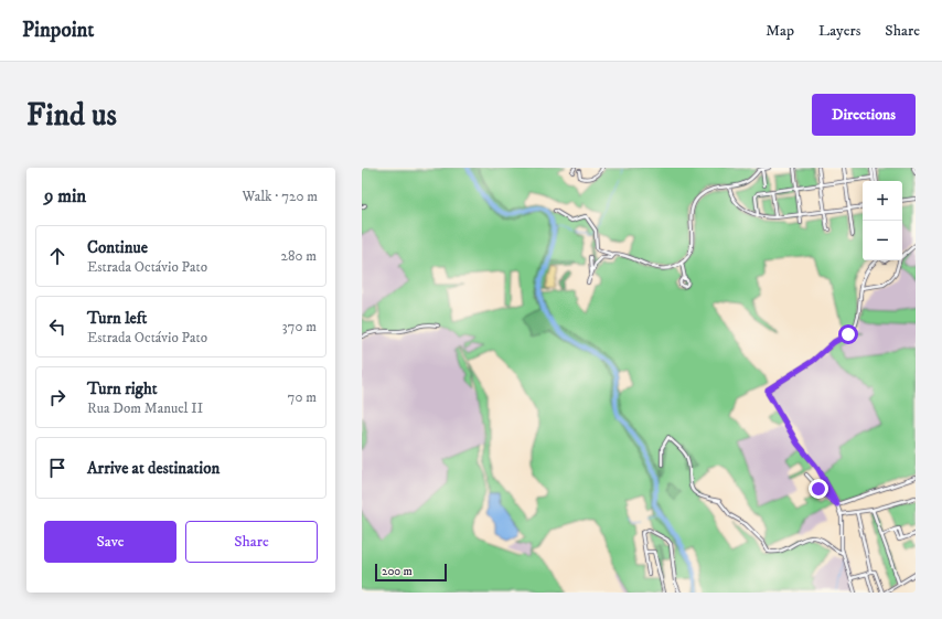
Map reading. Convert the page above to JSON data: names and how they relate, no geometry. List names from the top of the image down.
{
  "scale_bar": "200 m",
  "page": {
    "header": "Pinpoint",
    "nav": ["Map", "Layers", "Share"],
    "buttons": [
      "Directions",
      ["Save", "Share"]
    ],
    "title": "Find us",
    "heading": ["9 min", "Walk · 720 m"],
    "map_buttons": ["+", "−"],
    "list": [
      ["Continue", "Estrada Octávio Pato", "280 m"],
      ["Turn left", "Estrada Octávio Pato", "370 m"],
      ["Turn right", "Rua Dom Manuel II", "70 m"],
      "Arrive at destination"
    ],
    "scale": "200 m"
  }
}
